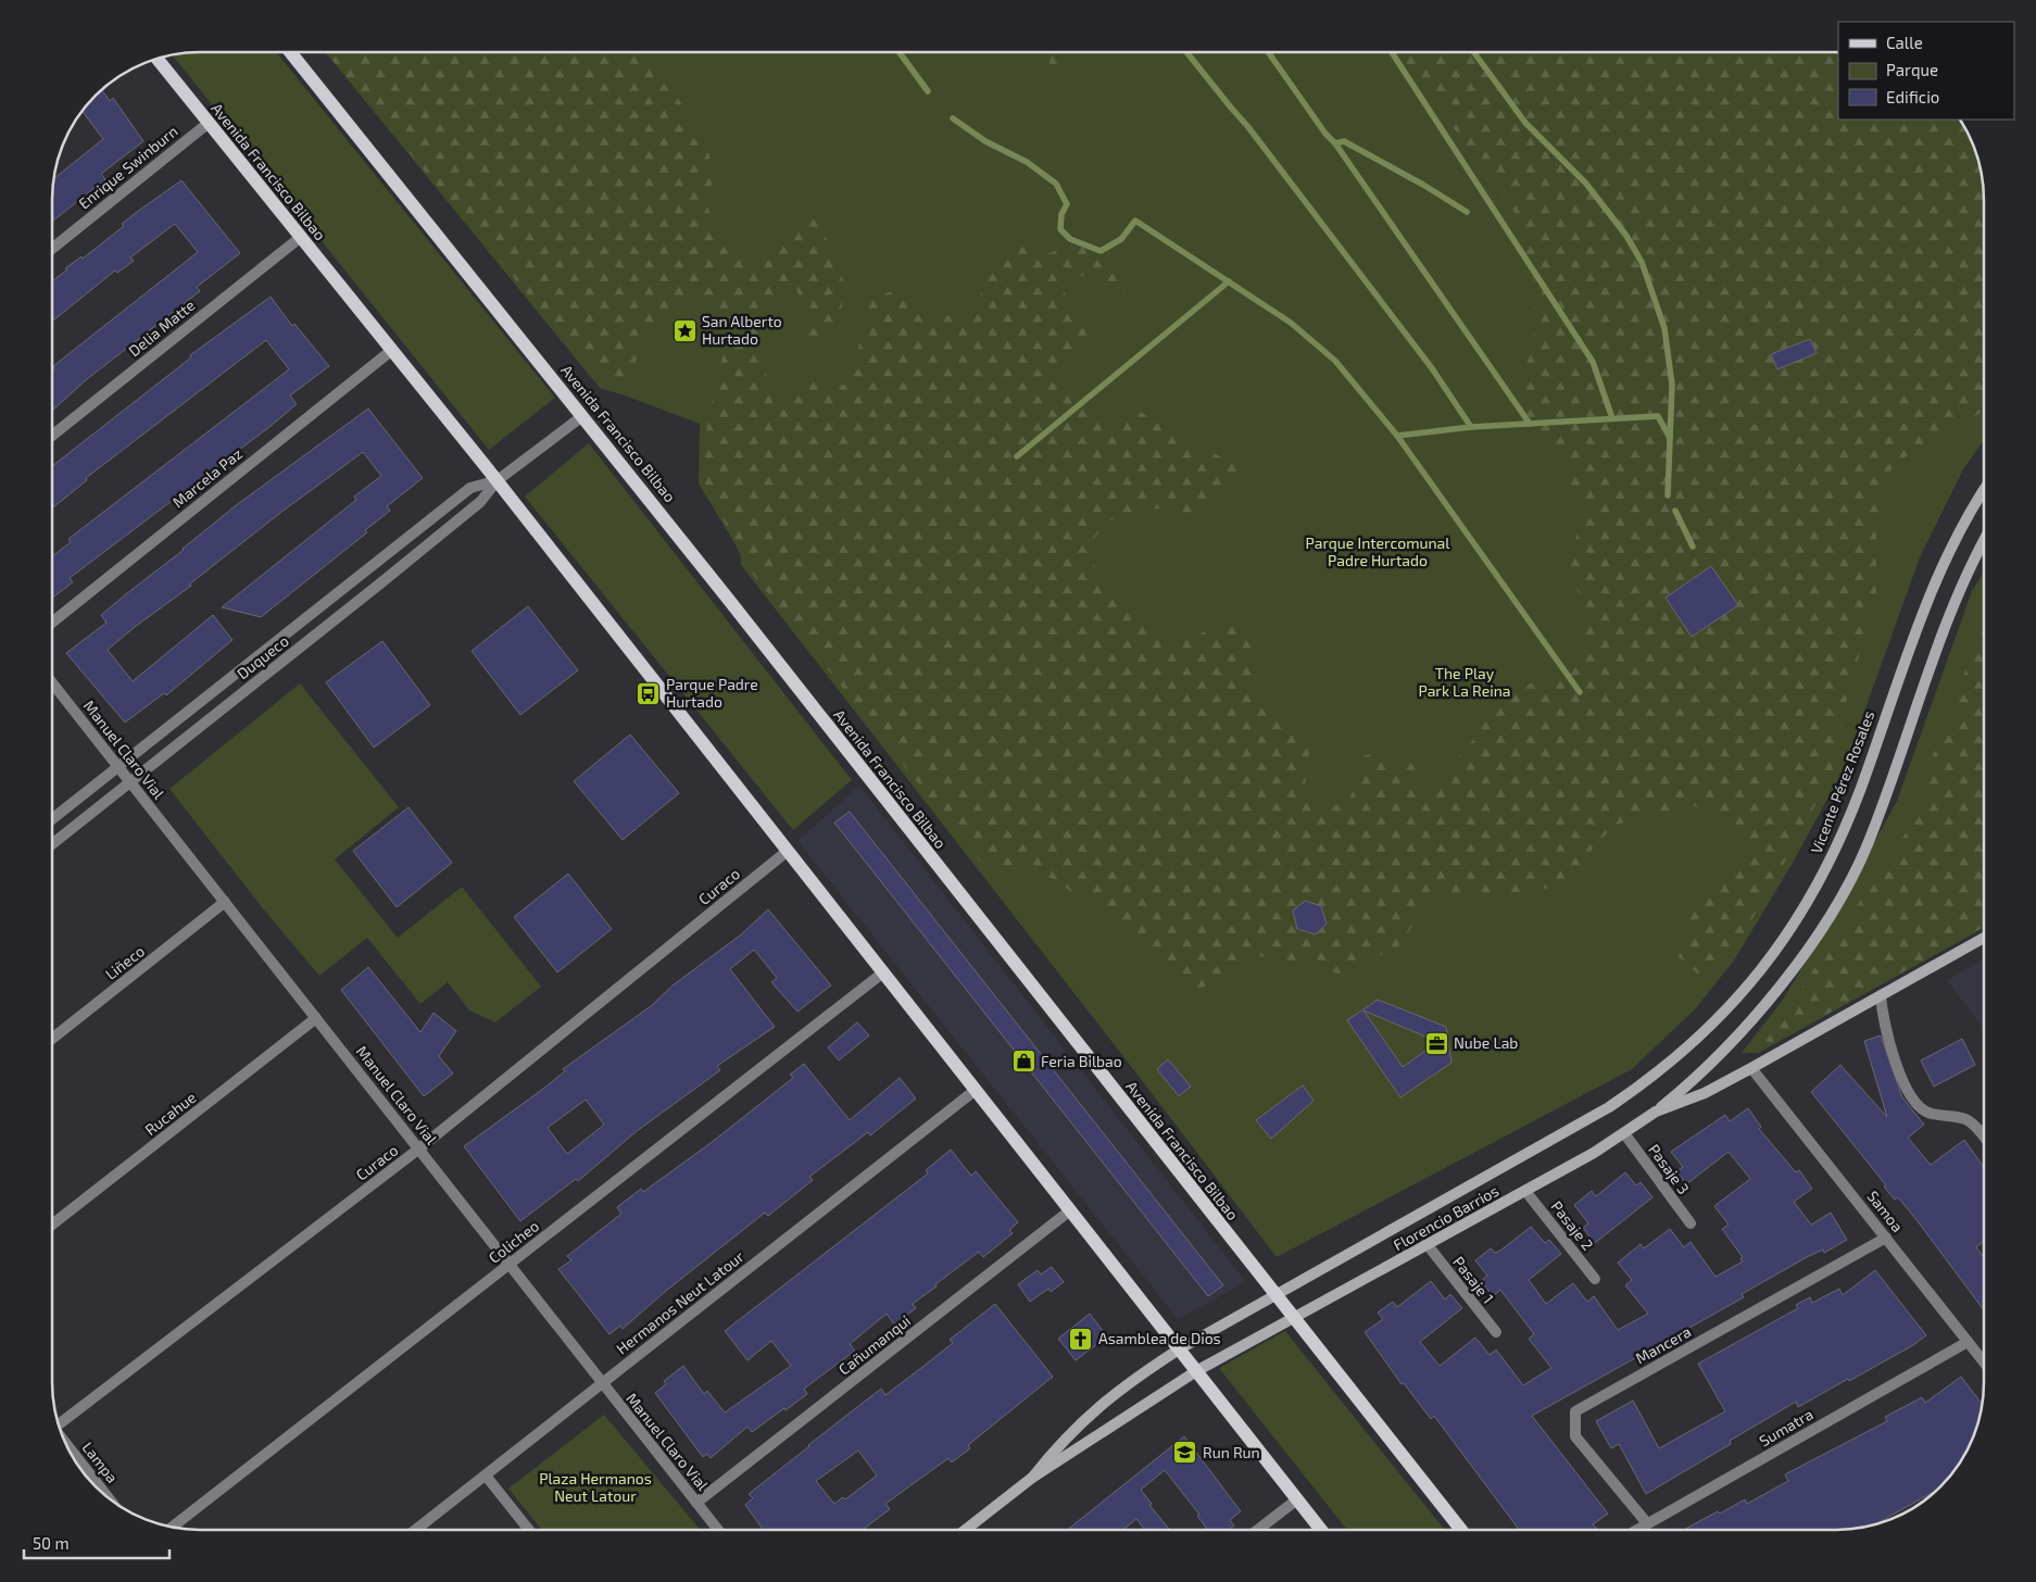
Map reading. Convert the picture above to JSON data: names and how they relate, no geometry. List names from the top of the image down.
{
  "streets": {
    "main road": ["Avenida Francisco Bilbao", "Vicente Pérez Rosales", "Florencio Barrios"],
    "street": [
      "Enrique Swinburn",
      "Delia Matte",
      "Marcela Paz",
      "Duqueco",
      "Manuel Claro Vial",
      "Curaco",
      "Liñeco",
      "Rucahue",
      "Pasaje 3",
      "Samoa",
      "Pasaje 2",
      "Colicheo",
      "Pasaje 1",
      "Hermanos Neut Latour",
      "Cañumanqui",
      "Mancera",
      "Sumatra",
      "Lampa"
    ]
  },
  "crossings": [
    ["Enrique Swinburn", "Avenida Francisco Bilbao"],
    ["Avenida Francisco Bilbao", "Delia Matte"],
    ["Avenida Francisco Bilbao", "Marcela Paz"],
    ["Avenida Francisco Bilbao", "Duqueco"],
    ["Avenida Francisco Bilbao", "Curaco"],
    ["Avenida Francisco Bilbao", "Florencio Barrios"],
    ["Avenida Francisco Bilbao", "Colicheo"],
    ["Avenida Francisco Bilbao", "Hermanos Neut Latour"],
    ["Avenida Francisco Bilbao", "Cañumanqui"],
    ["Duqueco", "Manuel Claro Vial"],
    ["Manuel Claro Vial", "Curaco"],
    ["Manuel Claro Vial", "Liñeco"],
    ["Manuel Claro Vial", "Rucahue"],
    ["Manuel Claro Vial", "Colicheo"],
    ["Manuel Claro Vial", "Hermanos Neut Latour"],
    ["Manuel Claro Vial", "Cañumanqui"],
    ["Vicente Pérez Rosales", "Florencio Barrios"],
    ["Pasaje 3", "Florencio Barrios"],
    ["Samoa", "Florencio Barrios"],
    ["Samoa", "Mancera"],
    ["Samoa", "Sumatra"],
    ["Florencio Barrios", "Pasaje 2"],
    ["Florencio Barrios", "Pasaje 1"],
    ["Mancera", "Sumatra"]
  ],
  "parks": ["Parque Intercomunal Padre Hurtado", "The Play Park La Reina", "Plaza Hermanos Neut Latour"],
  "places": {
    "place": ["San Alberto Hurtado"],
    "bus stop": ["Parque Padre Hurtado"],
    "office": ["Nube Lab"],
    "shop": ["Feria Bilbao"],
    "church": ["Asamblea de Dios"],
    "school or university": ["Run Run"]
  },
  "legend": ["Calle", "Parque", "Edificio"],
  "scale_bar": "50 m"
}
